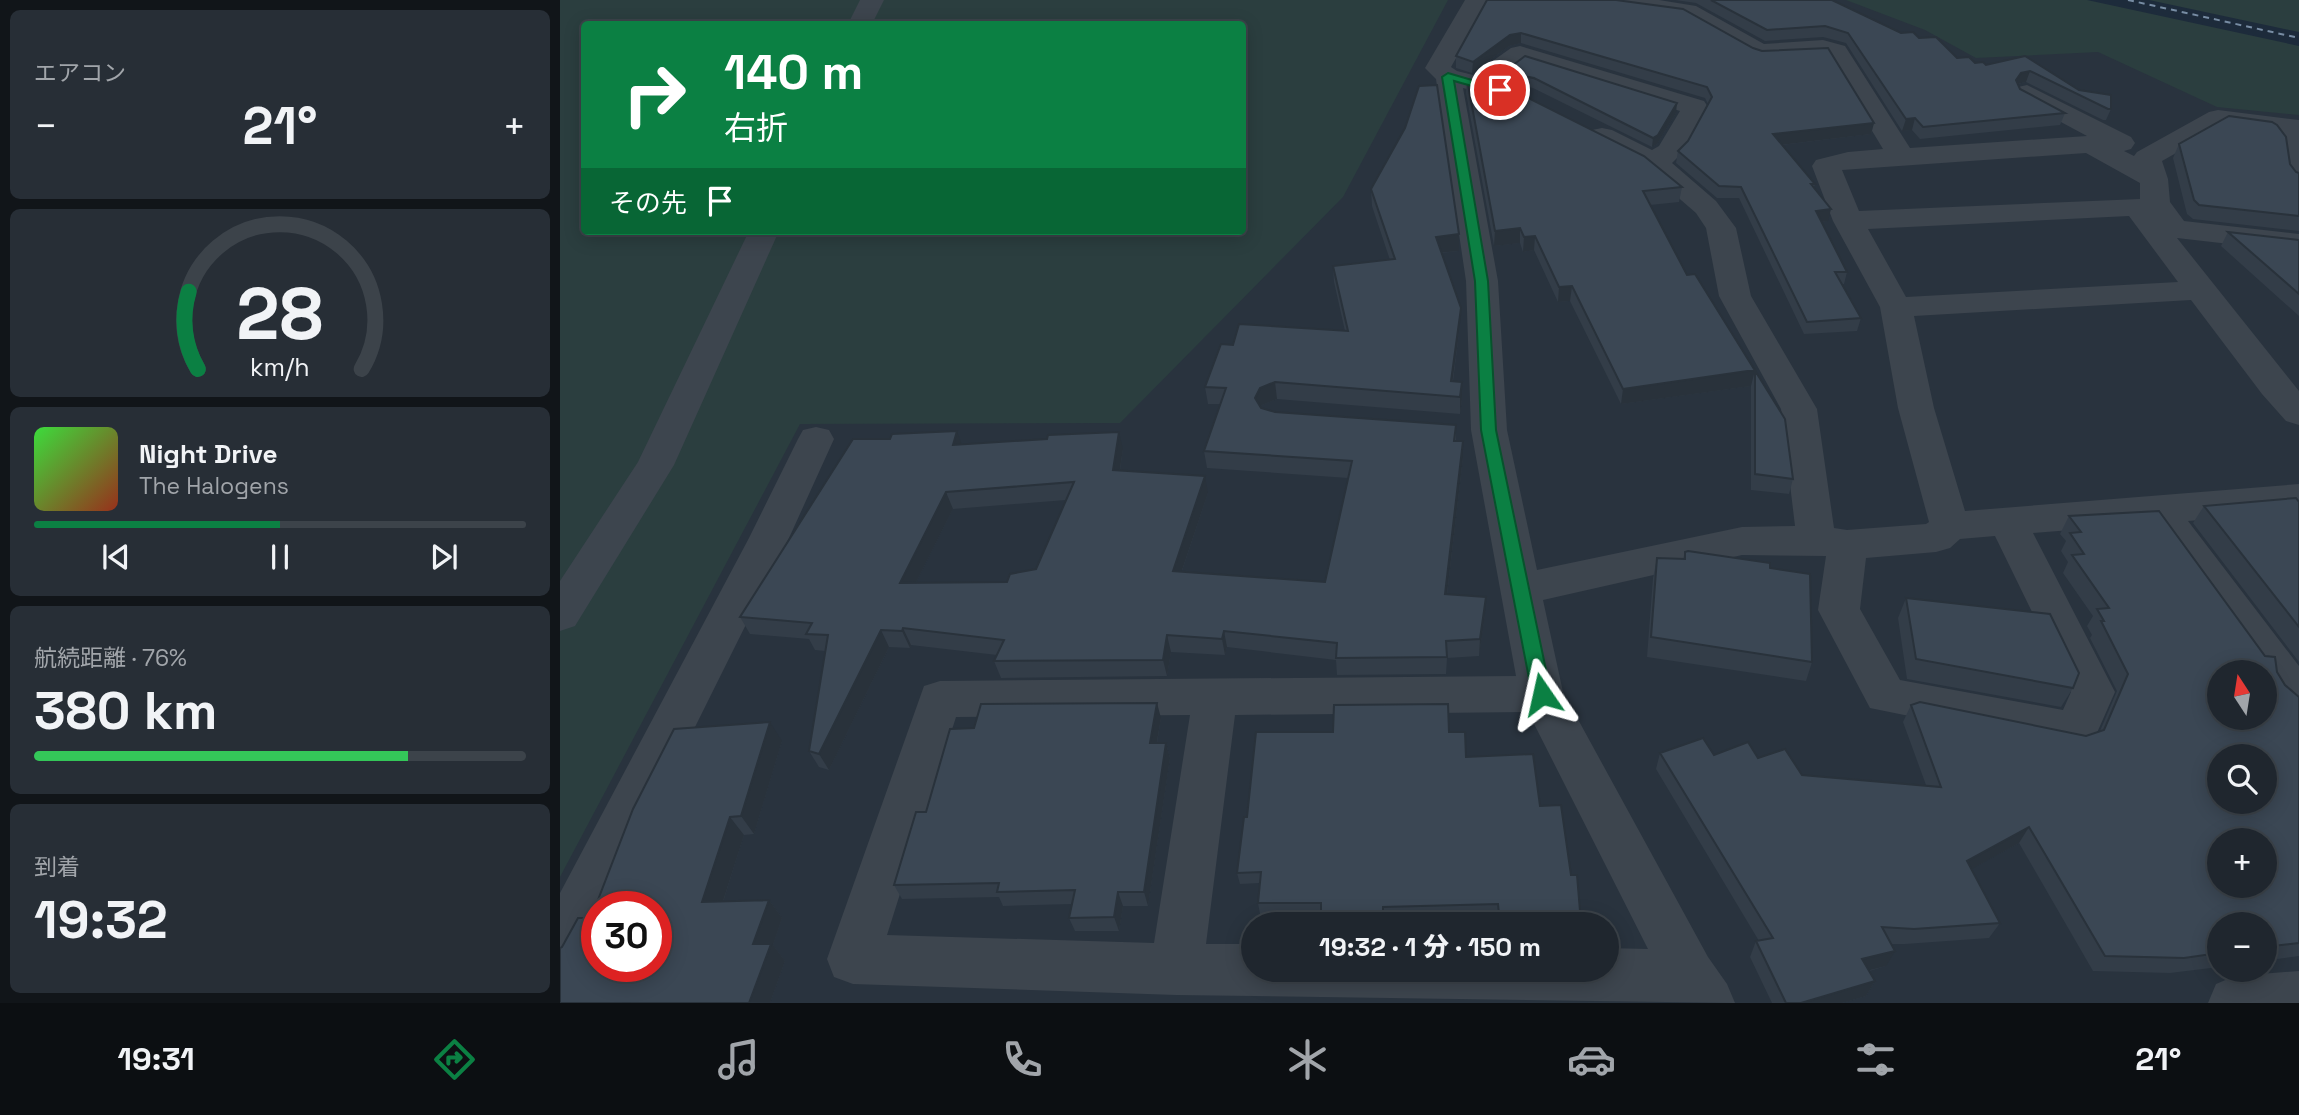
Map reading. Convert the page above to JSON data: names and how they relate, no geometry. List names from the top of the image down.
{
  "north": "top",
  "page": {
    "tile": [
      "エアコン",
      ["航続距離 · 76%", "380 km"],
      ["到着", "19:32"]
    ],
    "turn": ["140 m", "右折"],
    "heat": ["−", "21°", "+"],
    "then": "その先",
    "song": ["Night Drive", "The Halogens"],
    "map_buttons": ["+", "−"],
    "limit": "30",
    "trip": "19:32 · 1 分 · 150 m",
    "tabs": ["19:31", "21°"],
    "gauge": ["28", "km/h"]
  }
}
